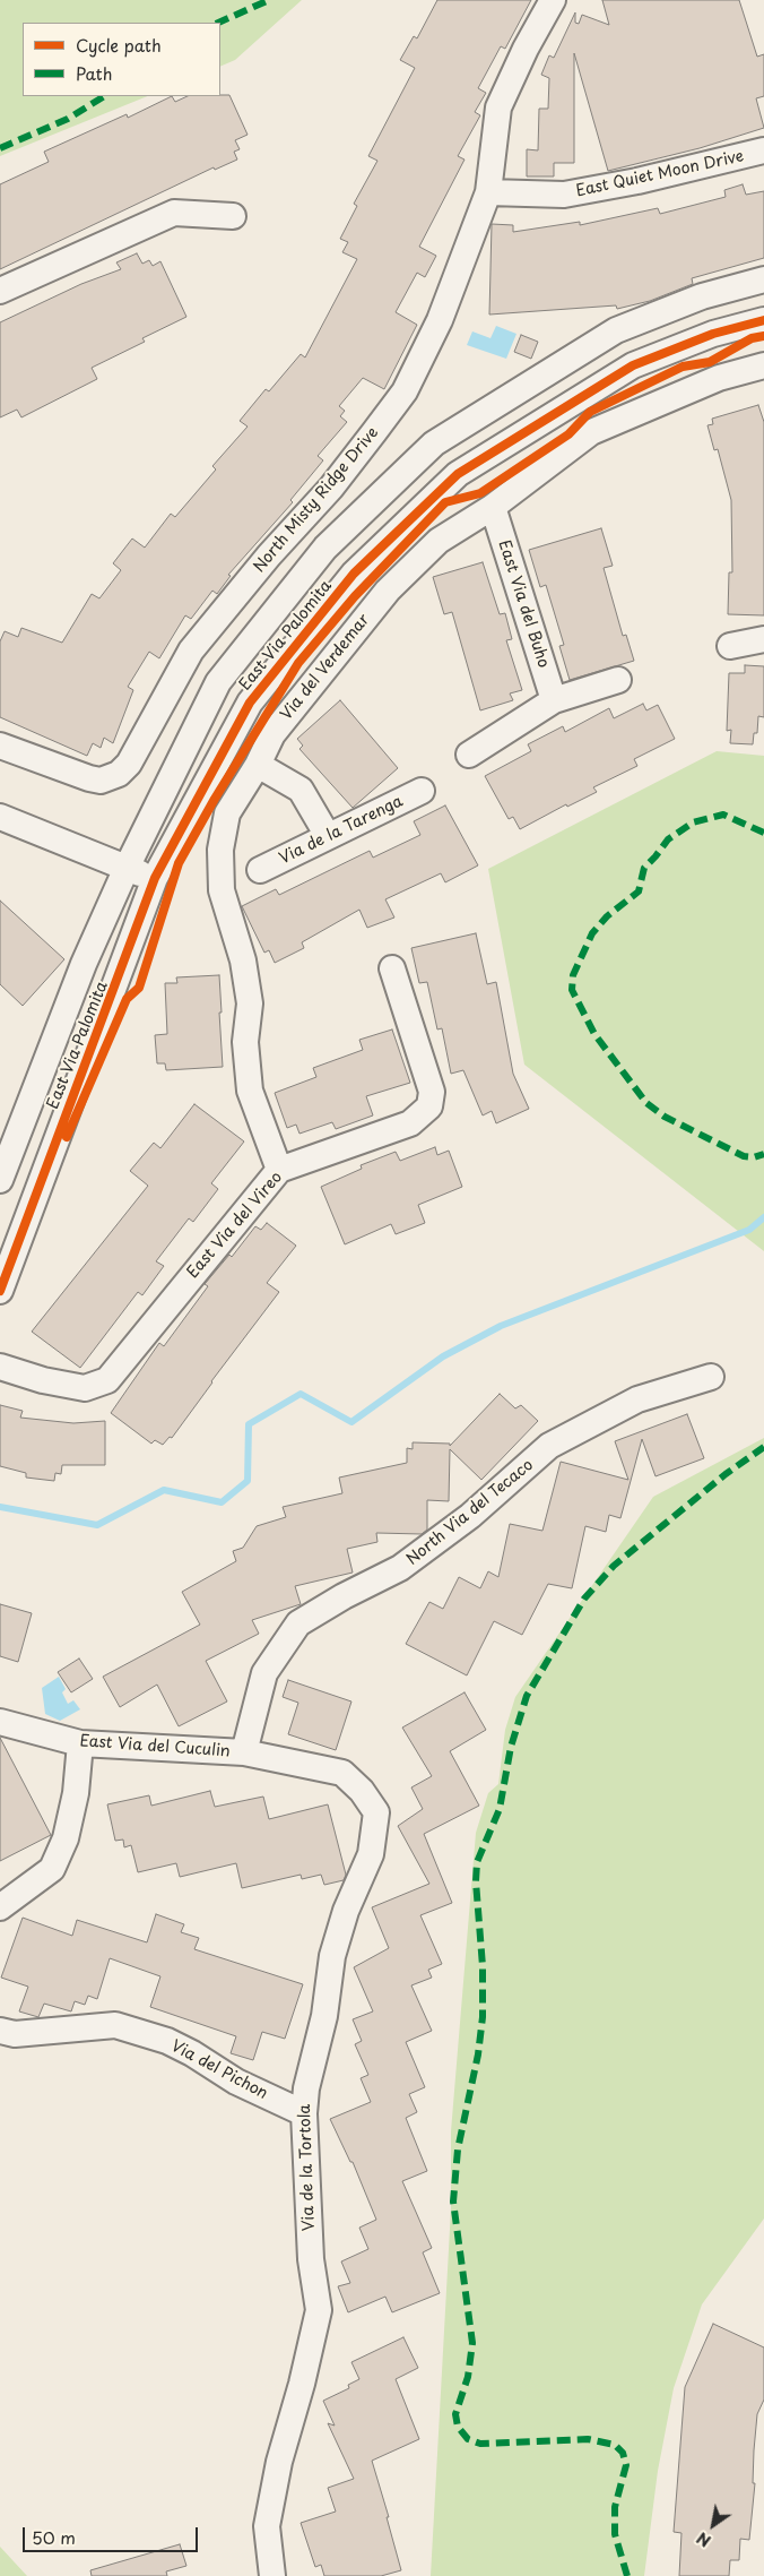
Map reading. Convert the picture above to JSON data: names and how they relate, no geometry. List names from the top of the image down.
{
  "streets": {
    "street": [
      "East Quiet Moon Drive",
      "North Misty Ridge Drive",
      "East Via del Buho",
      "East Via Palomita",
      "Via del Verdemar",
      "Via de la Tarenga",
      "East Via del Vireo",
      "North Via del Tecaco",
      "East Via del Cuculin",
      "Via del Pichon",
      "Via de la Tortola"
    ]
  },
  "crossings": [
    ["East Quiet Moon Drive", "North Misty Ridge Drive"],
    ["East Via del Buho", "Via del Verdemar"],
    ["Via del Verdemar", "East Via del Vireo"],
    ["North Via del Tecaco", "East Via del Cuculin"],
    ["North Via del Tecaco", "Via de la Tortola"],
    ["East Via del Cuculin", "Via de la Tortola"],
    ["Via del Pichon", "Via de la Tortola"]
  ],
  "legend": ["Cycle path", "Path"],
  "scale_bar": "50 m",
  "north": "bottom left"
}
